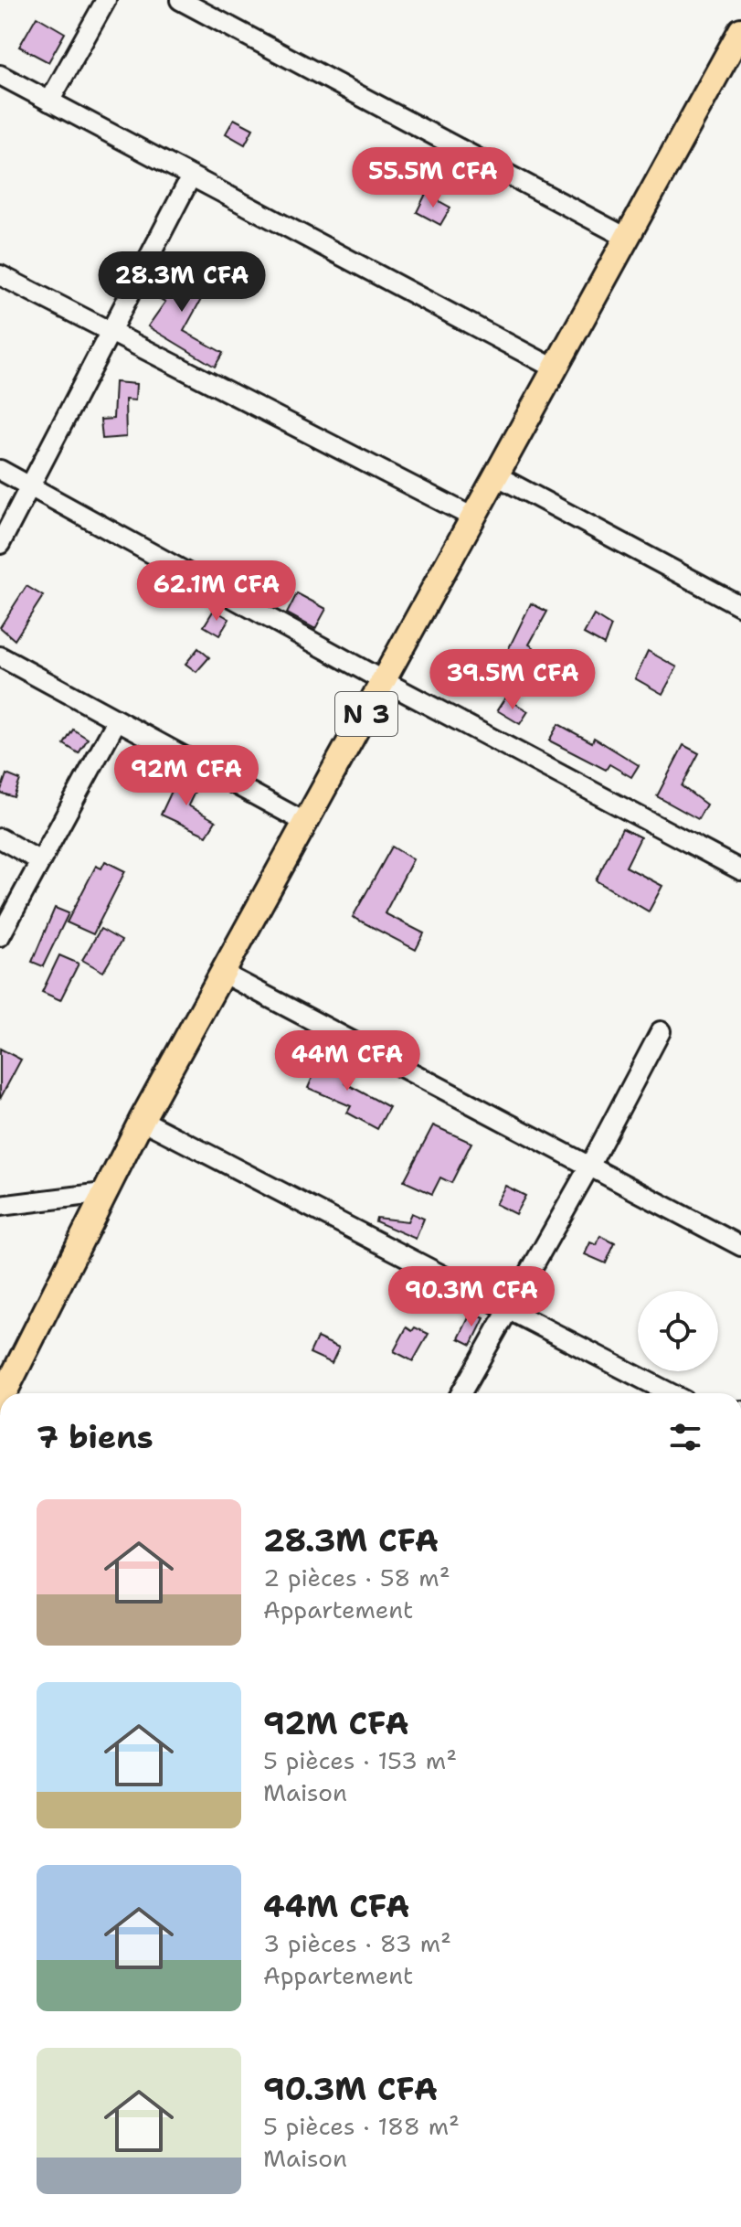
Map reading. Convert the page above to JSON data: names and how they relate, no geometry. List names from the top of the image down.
{
  "streets": {
    "main road": ["N 3"]
  },
  "page": {
    "price": [
      "55.5M CFA",
      "28.3M CFA",
      "62.1M CFA",
      "39.5M CFA",
      "92M CFA",
      "44M CFA",
      "90.3M CFA"
    ],
    "heading": "7 biens",
    "list": [
      {
        "name": "28.3M CFA",
        "note": "2 pièces · 58 m² · Appartement"
      },
      {
        "name": "92M CFA",
        "note": "5 pièces · 153 m² · Maison"
      },
      {
        "name": "44M CFA",
        "note": "3 pièces · 83 m² · Appartement"
      },
      {
        "name": "90.3M CFA",
        "note": "5 pièces · 188 m² · Maison"
      }
    ]
  }
}
